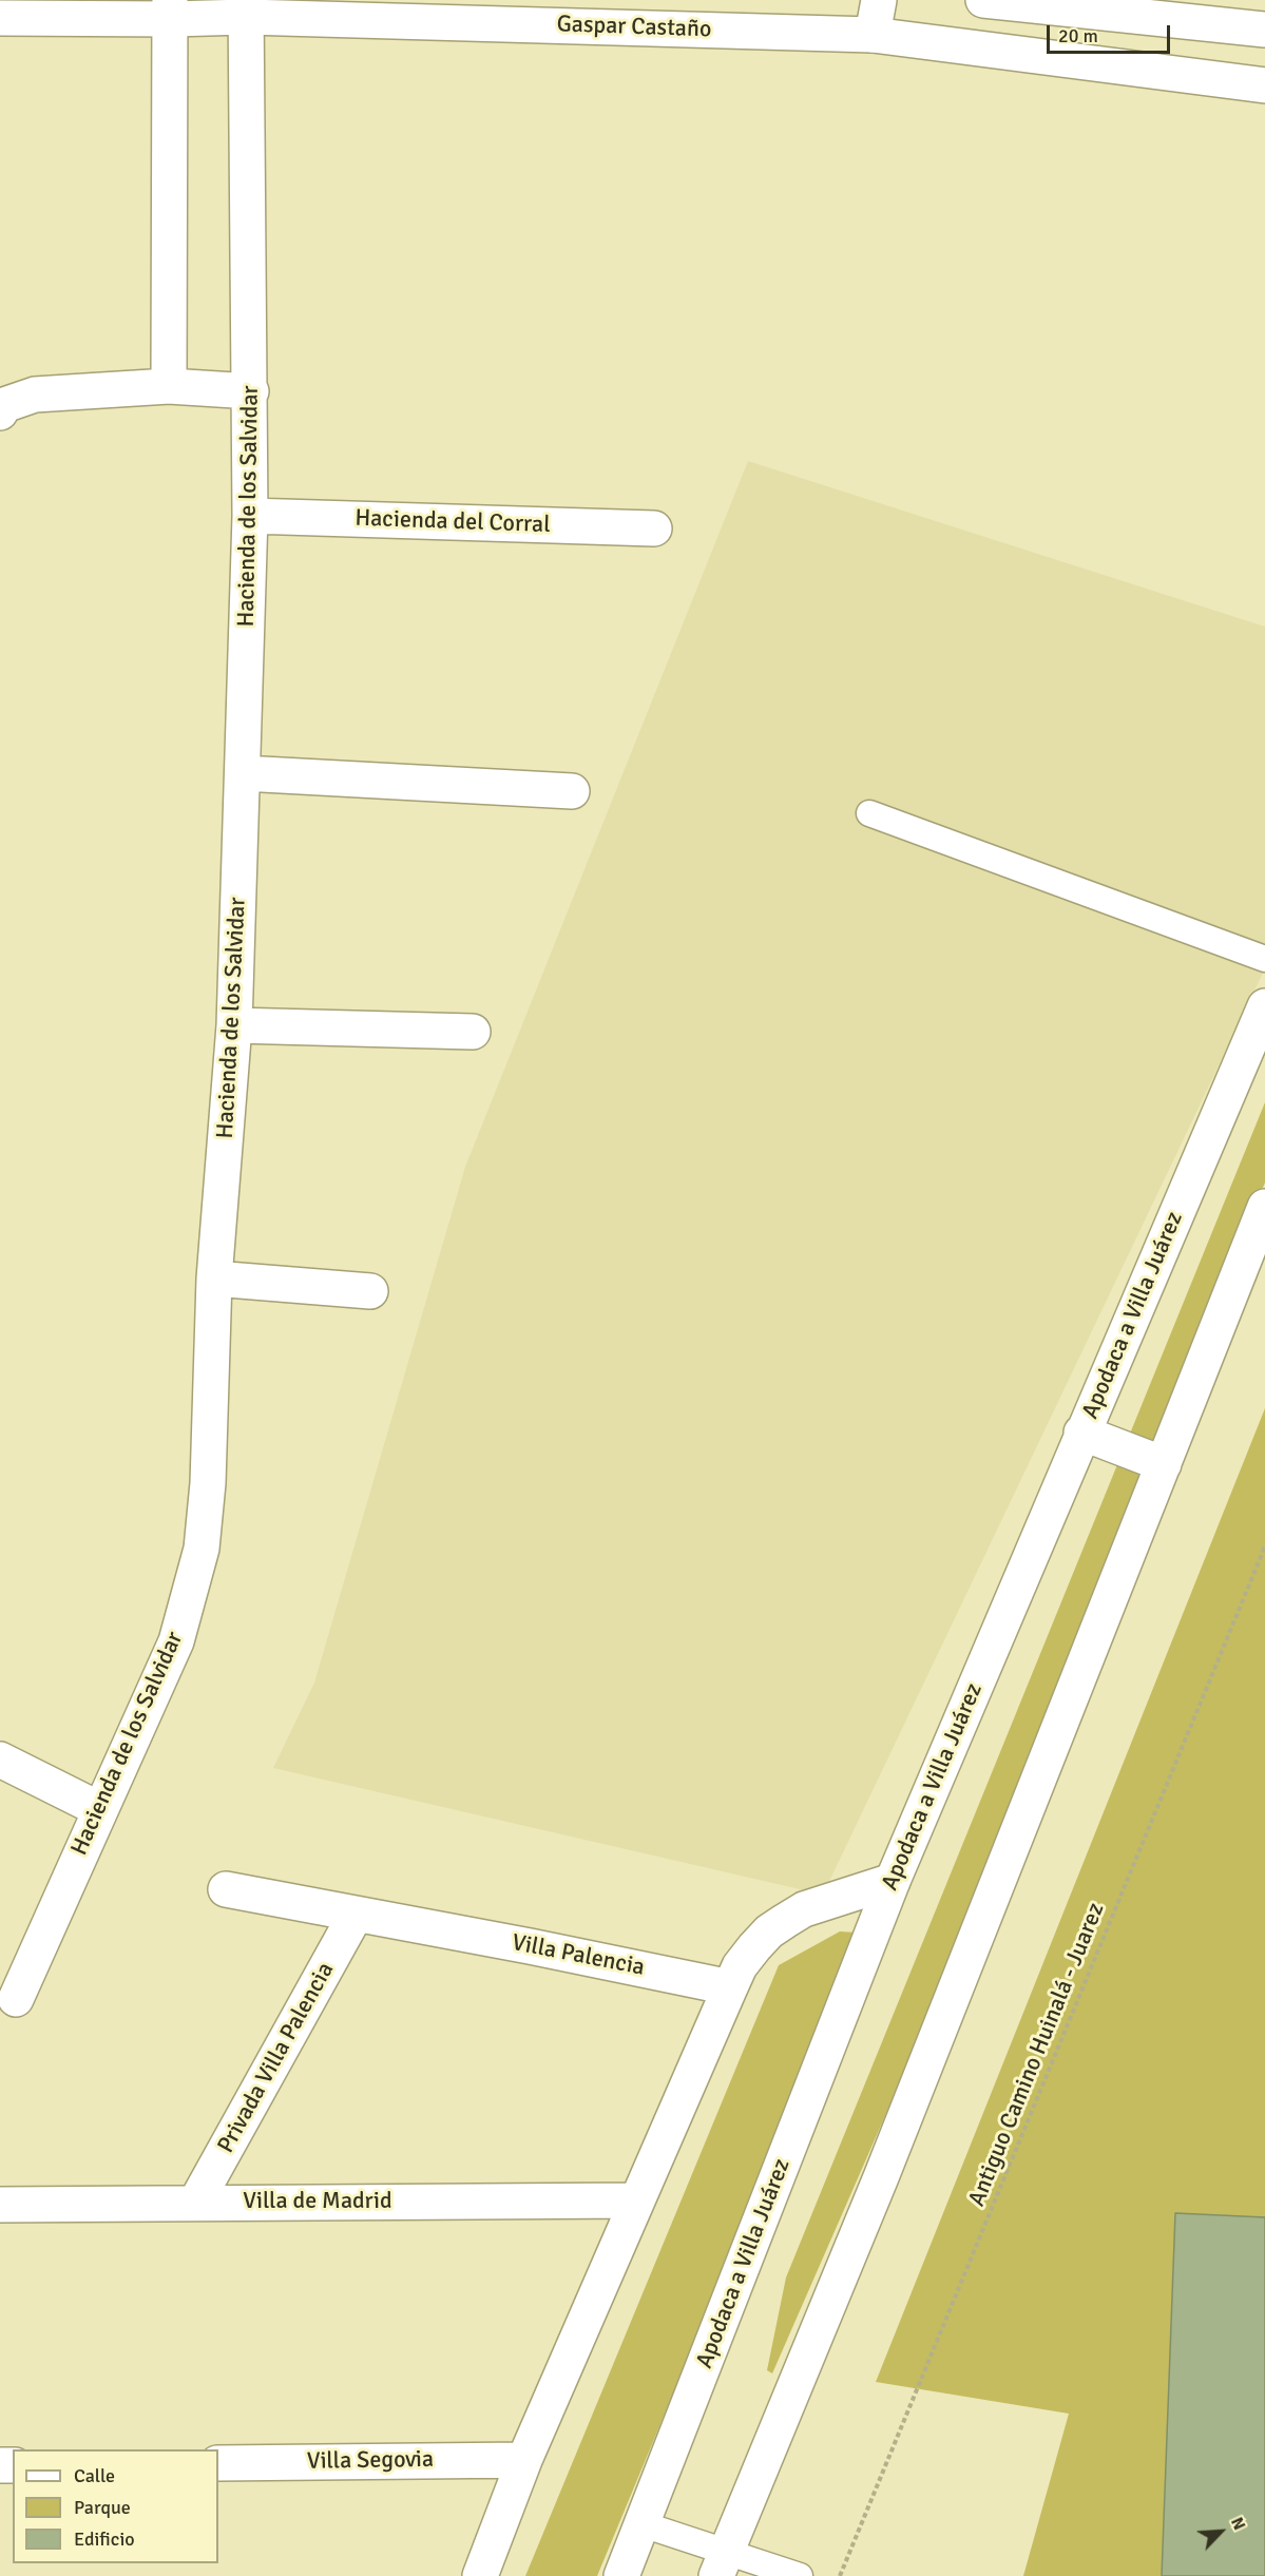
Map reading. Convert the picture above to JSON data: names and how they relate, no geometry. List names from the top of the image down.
{
  "streets": {
    "street": [
      "Gaspar Castaño",
      "Hacienda de los Salvidar",
      "Hacienda del Corral",
      "Apodaca a Villa Juárez",
      "Villa Palencia",
      "Privada Villa Palencia",
      "Villa de Madrid",
      "Villa Segovia"
    ],
    "path": ["Antiguo Camino Huinalá - Juarez"]
  },
  "crossings": [
    ["Gaspar Castaño", "Hacienda de los Salvidar"],
    ["Hacienda de los Salvidar", "Hacienda del Corral"],
    ["Villa Palencia", "Privada Villa Palencia"],
    ["Privada Villa Palencia", "Villa de Madrid"]
  ],
  "legend": ["Calle", "Parque", "Edificio"],
  "scale_bar": "20 m",
  "north": "top right"
}
